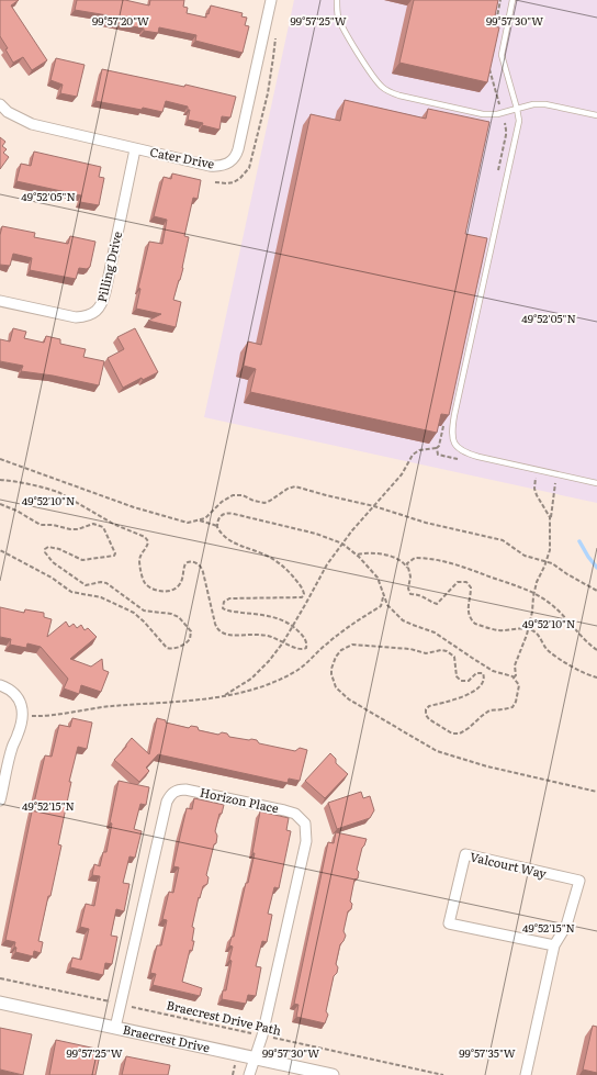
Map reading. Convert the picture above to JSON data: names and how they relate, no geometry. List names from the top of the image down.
{
  "streets": {
    "street": [
      "Cater Drive",
      "Pilling Drive",
      "Horizon Place",
      "Valcourt Way",
      "Braecrest Drive"
    ],
    "path": ["Braecrest Drive Path"]
  },
  "crossings": [
    ["Cater Drive", "Pilling Drive"],
    ["Horizon Place", "Braecrest Drive Path"],
    ["Horizon Place", "Braecrest Drive"]
  ],
  "coordinates": [
    "99°57'20\"W",
    "99°57'25\"W",
    "99°57'30\"W",
    "49°52'05\"N",
    "49°52'10\"N",
    "49°52'15\"N",
    "99°57'35\"W"
  ]
}
